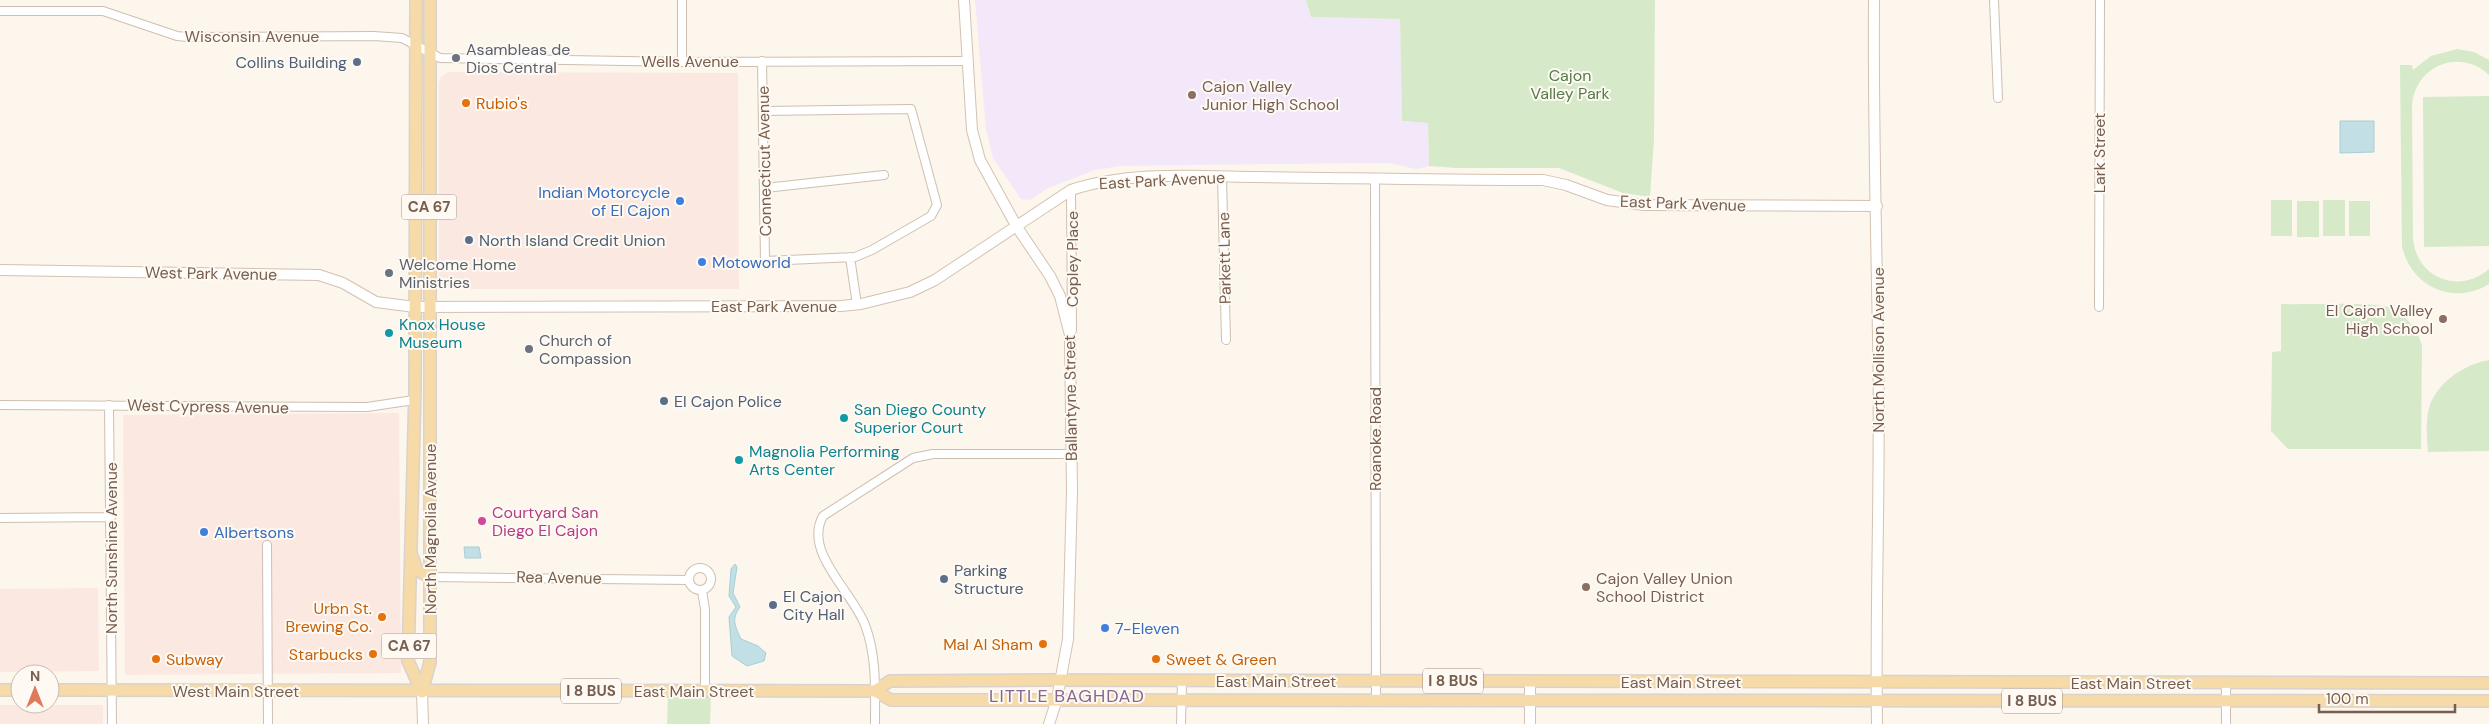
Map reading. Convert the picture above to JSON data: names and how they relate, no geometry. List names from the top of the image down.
{
  "streets": {
    "main road": [
      "CA 67",
      "North Magnolia Avenue",
      "East Main Street",
      "I 8 BUS",
      "West Main Street"
    ],
    "street": [
      "Wisconsin Avenue",
      "Wells Avenue",
      "Lark Street",
      "Connecticut Avenue",
      "East Park Avenue",
      "Parkett Lane",
      "Copley Place",
      "West Park Avenue",
      "North Mollison Avenue",
      "Ballantyne Street",
      "West Cypress Avenue",
      "Roanoke Road",
      "North Sunshine Avenue",
      "Rea Avenue"
    ]
  },
  "crossings": [
    ["Wisconsin Avenue", "Wells Avenue"],
    ["Wisconsin Avenue", "North Magnolia Avenue"],
    ["Wells Avenue", "Connecticut Avenue"],
    ["Wells Avenue", "Ballantyne Street"],
    ["Wells Avenue", "North Magnolia Avenue"],
    ["East Park Avenue", "Parkett Lane"],
    ["East Park Avenue", "Copley Place"],
    ["East Park Avenue", "West Park Avenue"],
    ["East Park Avenue", "North Mollison Avenue"],
    ["East Park Avenue", "Ballantyne Street"],
    ["East Park Avenue", "Roanoke Road"],
    ["East Park Avenue", "North Magnolia Avenue"],
    ["Copley Place", "Ballantyne Street"],
    ["West Park Avenue", "North Magnolia Avenue"],
    ["North Mollison Avenue", "East Main Street"],
    ["Ballantyne Street", "East Main Street"],
    ["West Cypress Avenue", "North Magnolia Avenue"],
    ["West Cypress Avenue", "North Sunshine Avenue"],
    ["Roanoke Road", "East Main Street"],
    ["North Magnolia Avenue", "Rea Avenue"],
    ["North Magnolia Avenue", "East Main Street"],
    ["North Magnolia Avenue", "West Main Street"],
    ["North Sunshine Avenue", "West Main Street"],
    ["East Main Street", "West Main Street"]
  ],
  "districts": ["LITTLE BAGHDAD"],
  "parks": ["Cajon Valley Park"],
  "places": [
    "Asambleas de Dios Central",
    "Collins Building",
    "Cajon Valley Junior High School",
    "Rubio's",
    "Indian Motorcycle of El Cajon",
    "North Island Credit Union",
    "Motoworld",
    "Welcome Home Ministries",
    "El Cajon Valley High School",
    "Knox House Museum",
    "Church of Compassion",
    "El Cajon Police",
    "San Diego County Superior Court",
    "Magnolia Performing Arts Center",
    "Courtyard San Diego El Cajon",
    "Albertsons",
    "Parking Structure",
    "Cajon Valley Union School District",
    "El Cajon City Hall",
    "Urbn St. Brewing Co.",
    "7-Eleven",
    "Mal Al Sham",
    "Starbucks",
    "Subway",
    "Sweet & Green"
  ],
  "scale_bar": "100 m",
  "north": "top"
}
